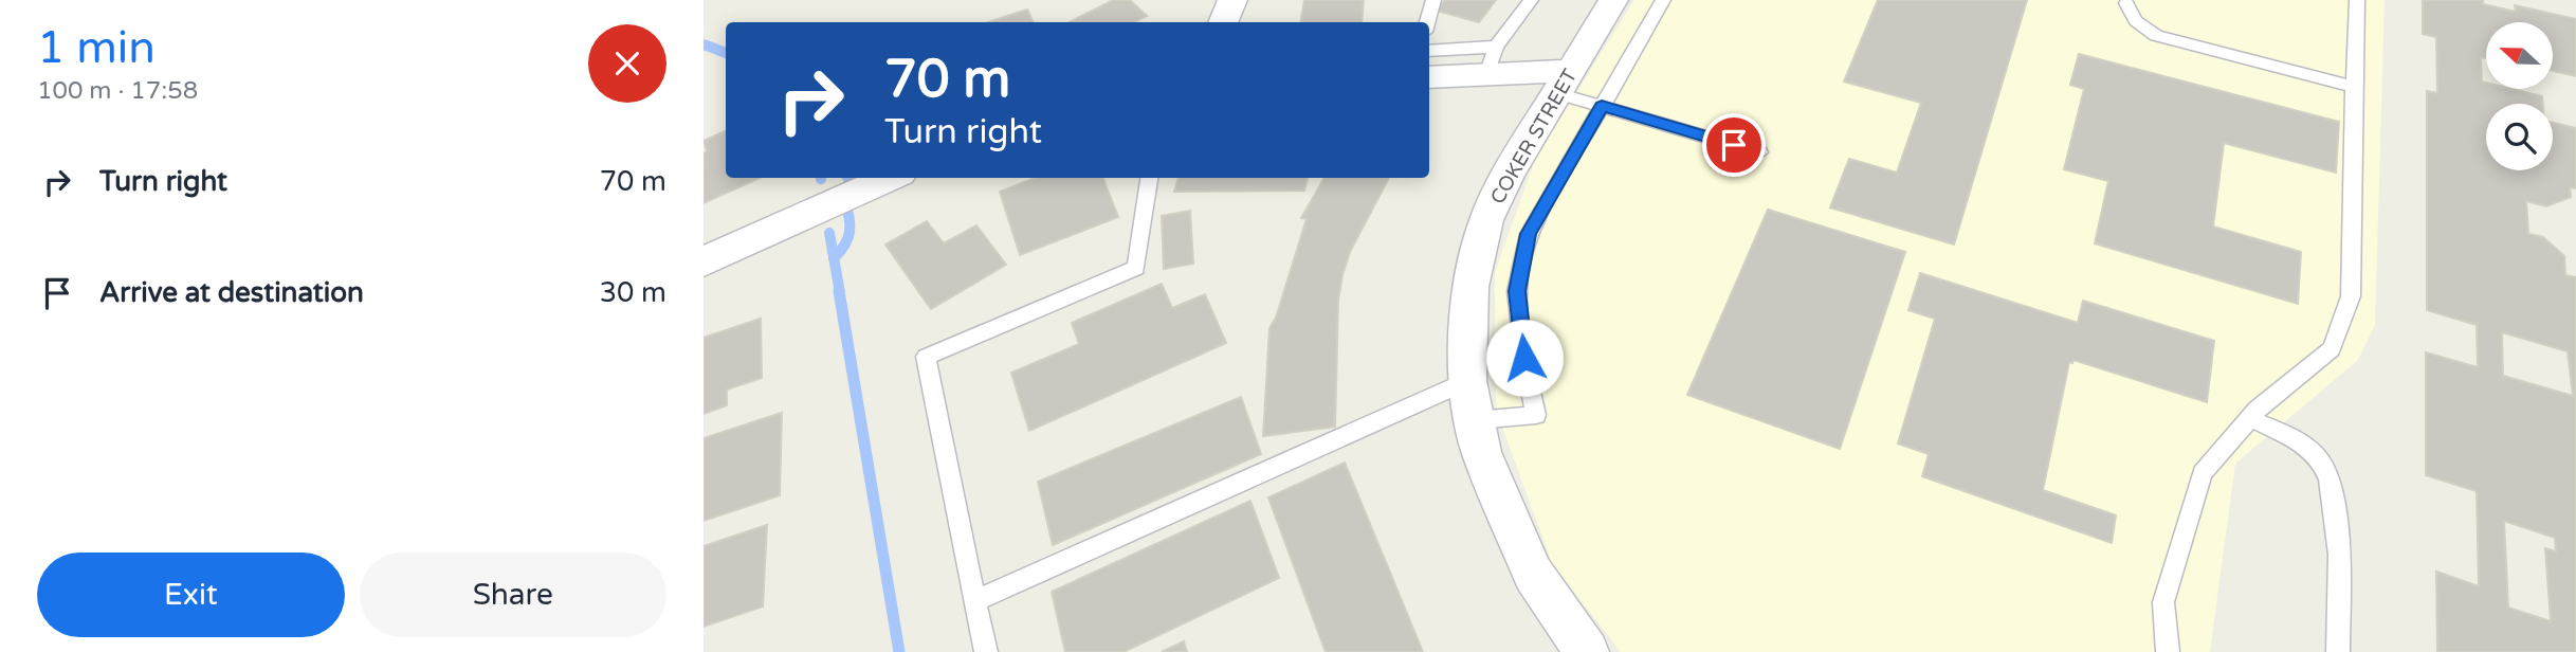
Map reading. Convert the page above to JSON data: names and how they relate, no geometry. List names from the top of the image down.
{
  "streets": {
    "street": ["COKER STREET"]
  },
  "north": "left",
  "page": {
    "heading": ["1 min", "100 m · 17:58"],
    "turn": ["70 m", "Turn right"],
    "list": [
      {
        "name": "Turn right",
        "value": "70 m"
      },
      {
        "name": "Arrive at destination",
        "value": "30 m"
      }
    ],
    "buttons": ["Exit", "Share"]
  }
}
